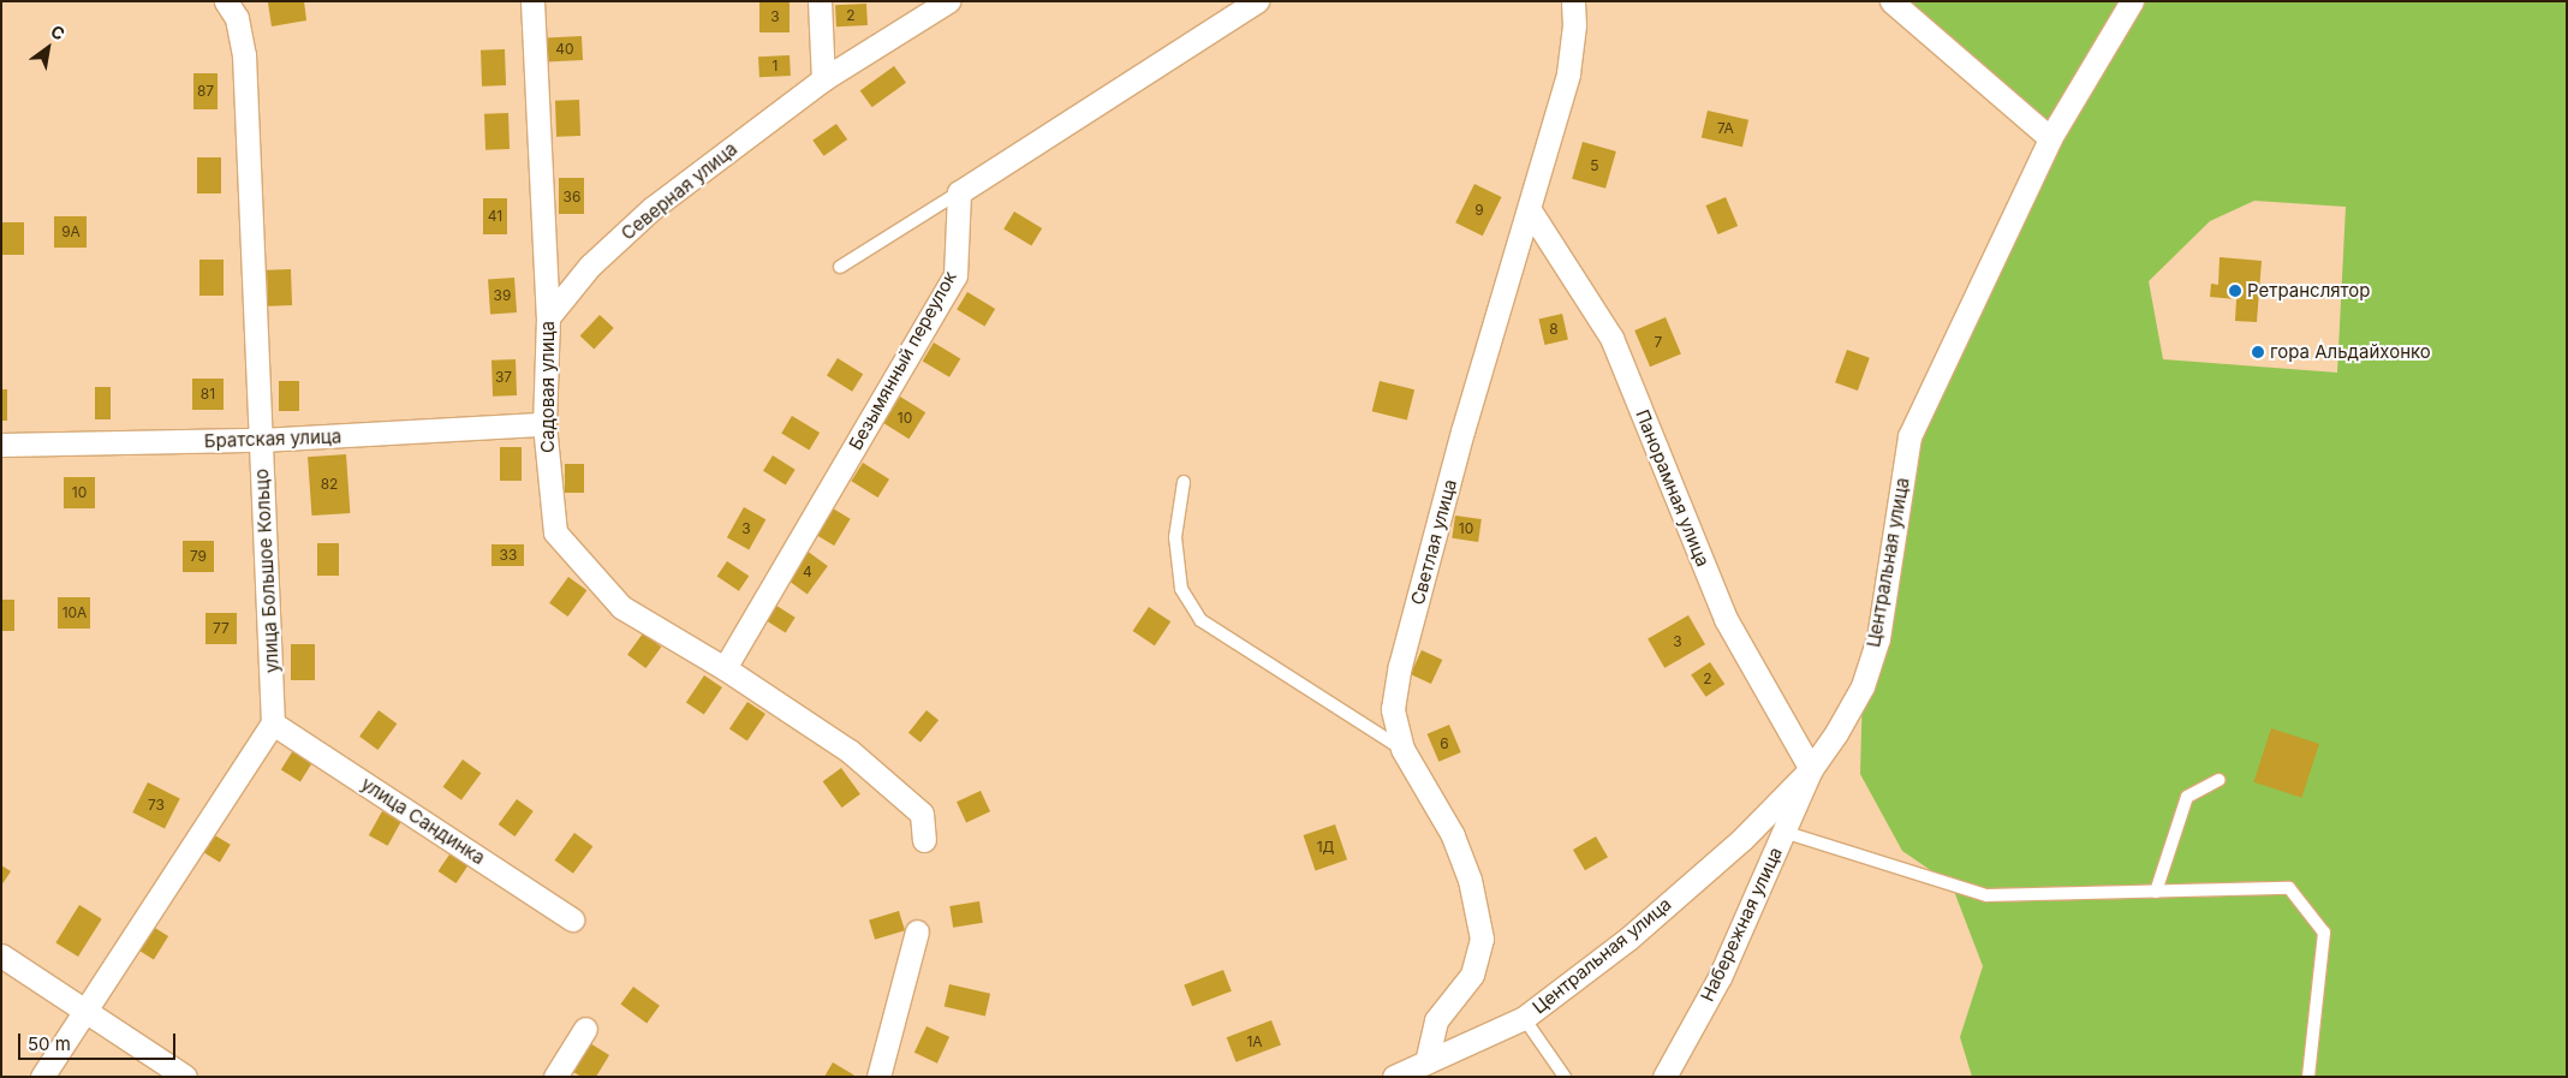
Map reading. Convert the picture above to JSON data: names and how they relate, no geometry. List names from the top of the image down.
{
  "streets": {
    "street": [
      "Северная улица",
      "Безымянный переулок",
      "Садовая улица",
      "Братская улица",
      "Панорамная улица",
      "Светлая улица",
      "Центральная улица",
      "улица Большое Кольцо",
      "улица Сандинка",
      "Набережная улица"
    ]
  },
  "crossings": [
    ["Северная улица", "Садовая улица"],
    ["Безымянный переулок", "Садовая улица"],
    ["Садовая улица", "Братская улица"],
    ["Братская улица", "улица Большое Кольцо"],
    ["Панорамная улица", "Светлая улица"],
    ["Панорамная улица", "Центральная улица"],
    ["Панорамная улица", "Набережная улица"],
    ["Светлая улица", "Центральная улица"],
    ["Центральная улица", "Набережная улица"],
    ["улица Большое Кольцо", "улица Сандинка"]
  ],
  "places": ["Ретранслятор", "гора Альдайхонко"],
  "house_numbers": [
    "2",
    "3",
    "40",
    "1",
    "87",
    "7А",
    "5",
    "36",
    "9",
    "41",
    "9А",
    "39",
    "8",
    "7",
    "37",
    "81",
    "10",
    "82",
    "10",
    "3",
    "10",
    "33",
    "79",
    "4",
    "10А",
    "77",
    "3",
    "2",
    "6",
    "73",
    "1Д",
    "1А"
  ],
  "scale_bar": "50 m",
  "north": "top right"
}
